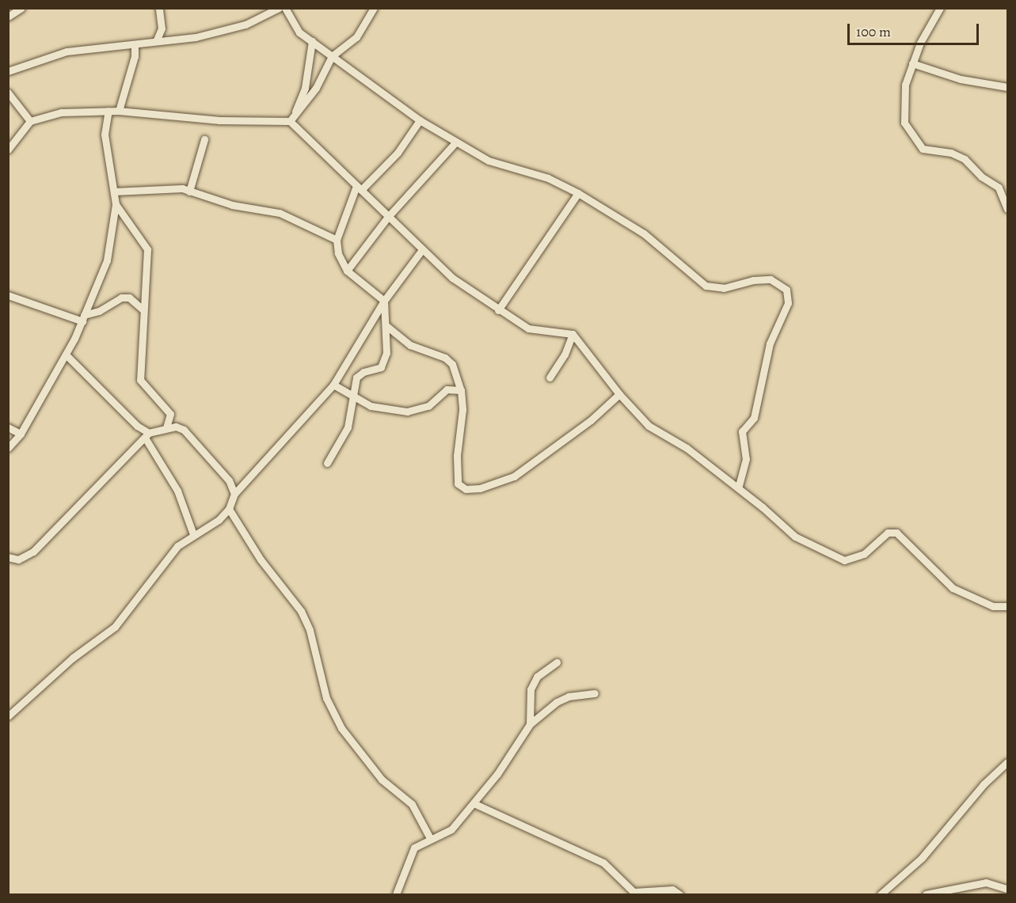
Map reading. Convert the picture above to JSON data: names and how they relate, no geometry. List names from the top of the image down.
{
  "scale_bar": "100 m"
}
